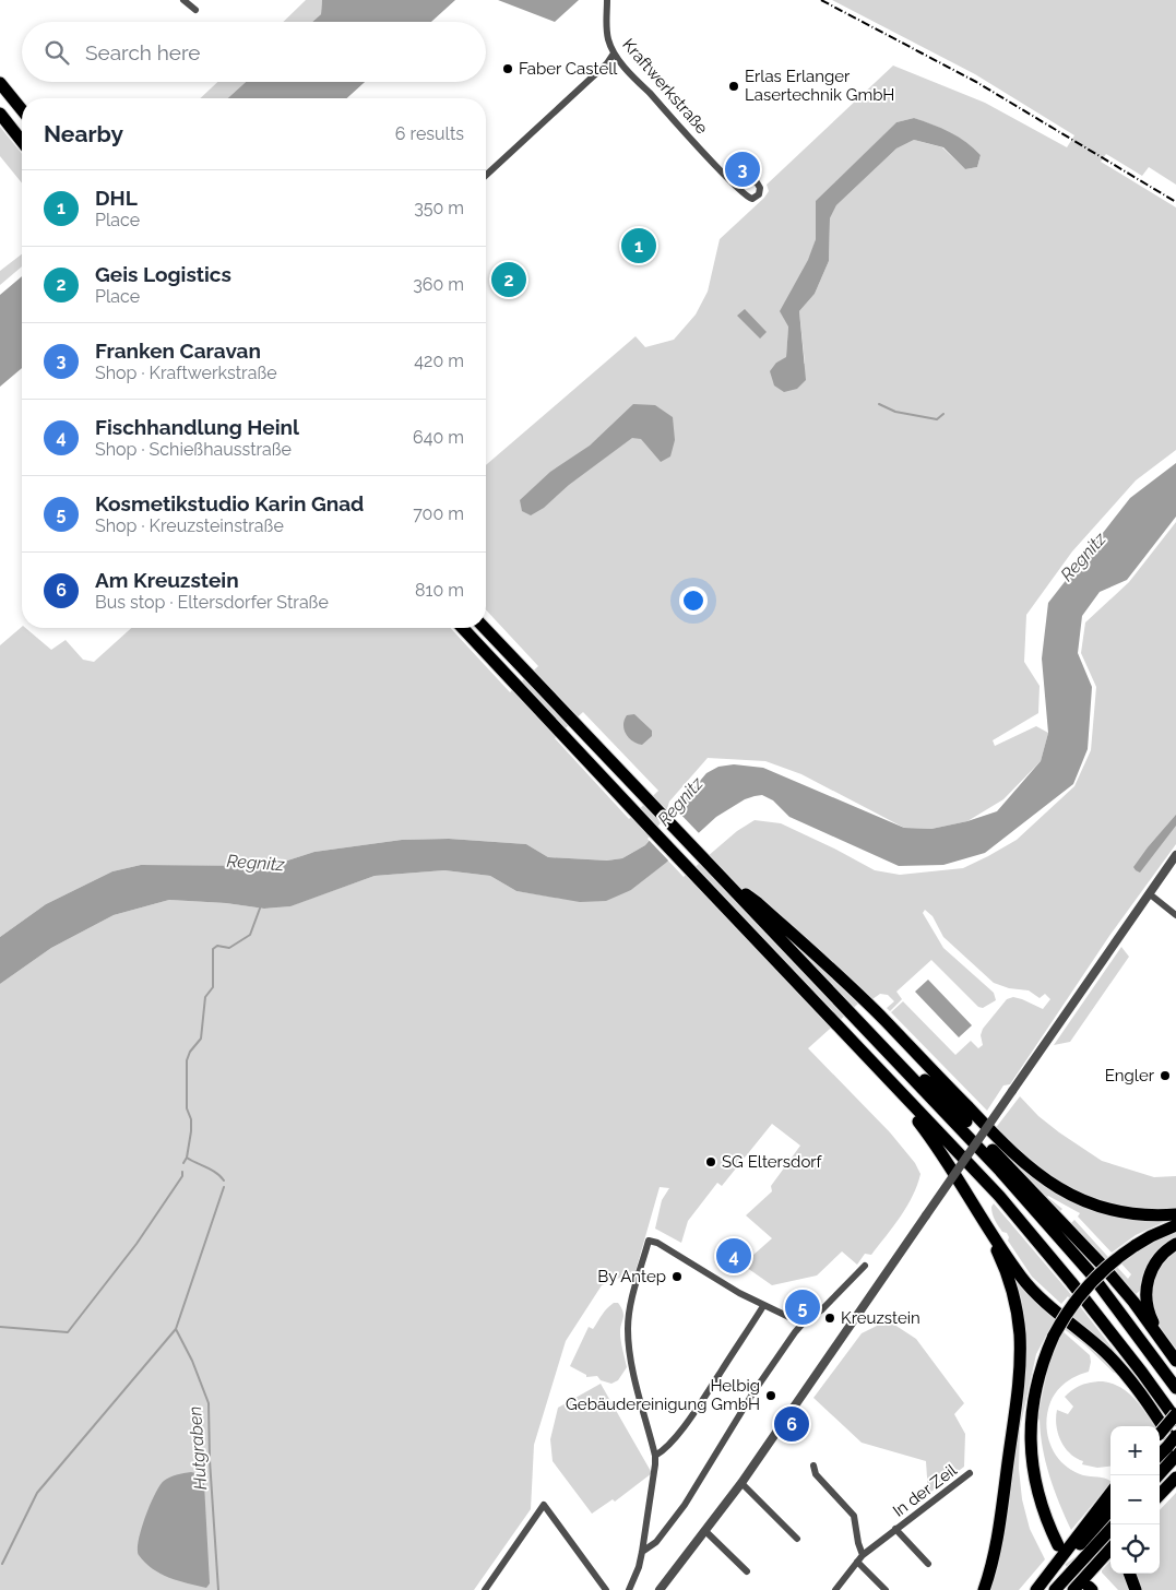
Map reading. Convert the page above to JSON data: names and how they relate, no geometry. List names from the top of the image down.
{
  "streets": {
    "street": ["Kraftwerkstraße", "In der Zeil"]
  },
  "water": ["Regnitz", "Hutgraben"],
  "places": [
    "Faber Castell",
    "Erlas Erlanger Lasertechnik GmbH",
    "Engler",
    "SG Eltersdorf",
    "By Antep",
    "Kreuzstein",
    "Helbig Gebäudereinigung GmbH"
  ],
  "page": {
    "search": "Search here",
    "heading": ["Nearby", "6 results"],
    "pins": [
      "3",
      "1",
      "2",
      "4",
      "5",
      "6"
    ],
    "list": [
      {
        "mark": "1",
        "name": "DHL",
        "note": "Place",
        "value": "350 m"
      },
      {
        "mark": "2",
        "name": "Geis Logistics",
        "note": "Place",
        "value": "360 m"
      },
      {
        "mark": "3",
        "name": "Franken Caravan",
        "note": "Shop · Kraftwerkstraße",
        "value": "420 m"
      },
      {
        "mark": "4",
        "name": "Fischhandlung Heinl",
        "note": "Shop · Schießhausstraße",
        "value": "640 m"
      },
      {
        "mark": "5",
        "name": "Kosmetikstudio Karin Gnad",
        "note": "Shop · Kreuzsteinstraße",
        "value": "700 m"
      },
      {
        "mark": "6",
        "name": "Am Kreuzstein",
        "note": "Bus stop · Eltersdorfer Straße",
        "value": "810 m"
      }
    ],
    "map_buttons": ["+", "−"]
  }
}
